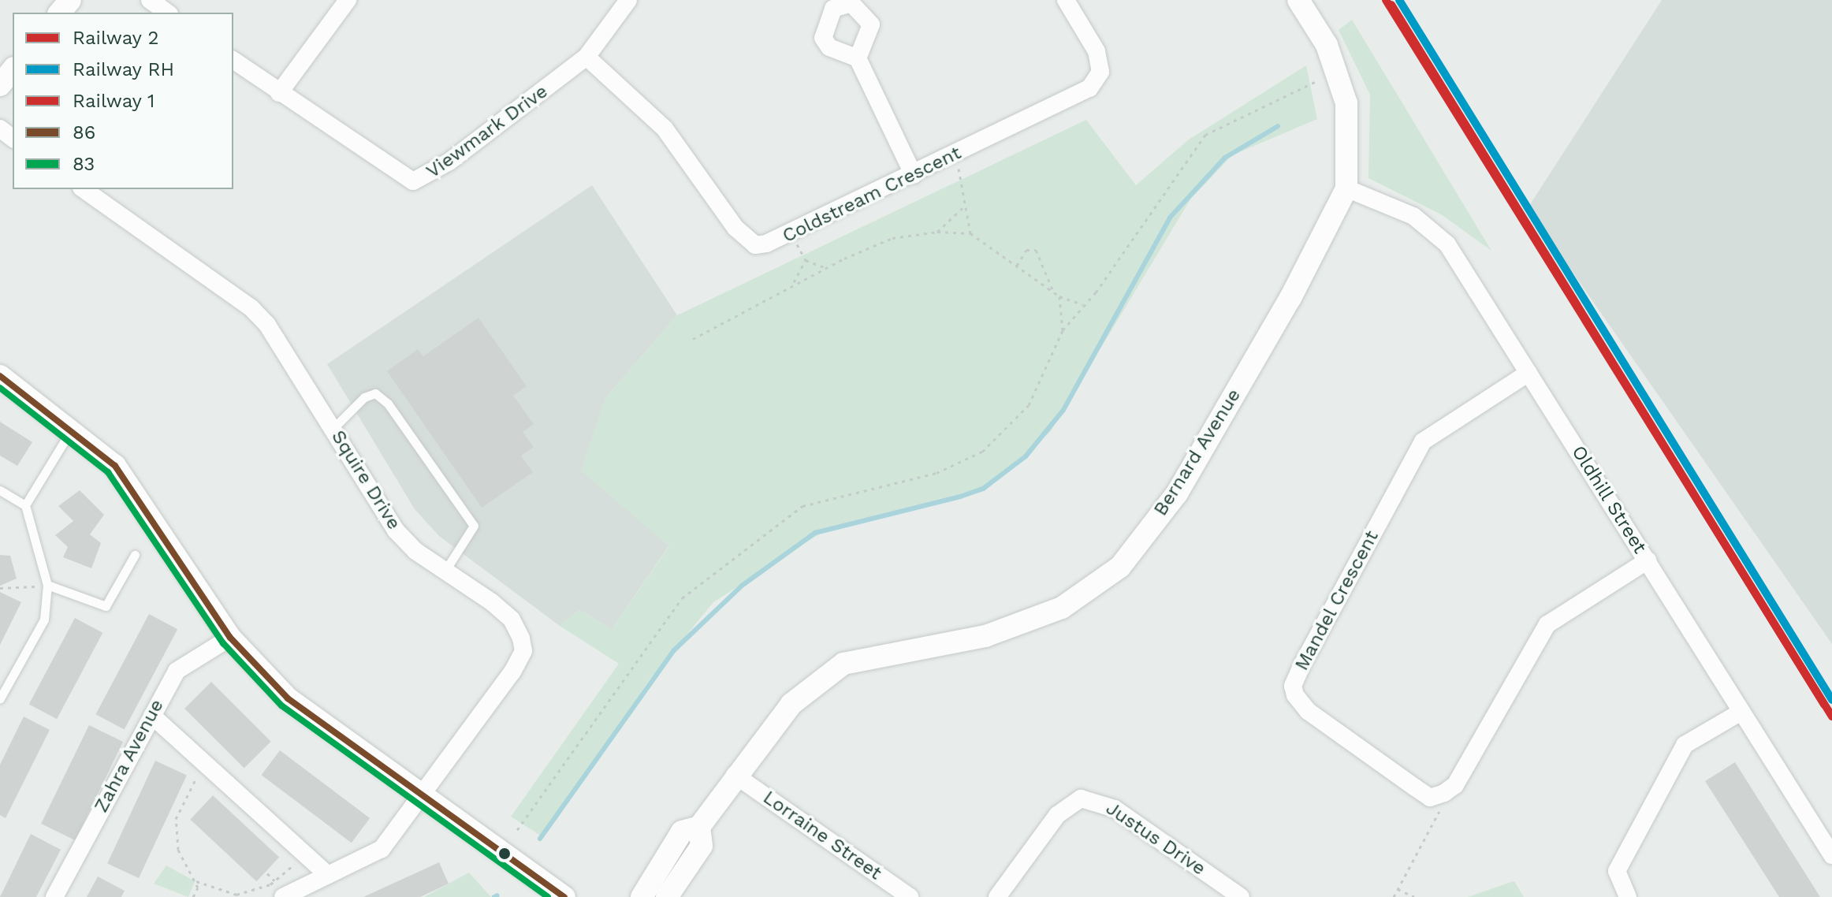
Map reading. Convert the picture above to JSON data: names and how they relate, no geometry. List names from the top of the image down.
{
  "streets": {
    "street": [
      "Viewmark Drive",
      "Coldstream Crescent",
      "Bernard Avenue",
      "Squire Drive",
      "Oldhill Street",
      "Mandel Crescent",
      "Zahra Avenue",
      "Lorraine Street",
      "Justus Drive"
    ]
  },
  "crossings": [
    ["Viewmark Drive", "Coldstream Crescent"],
    ["Bernard Avenue", "Oldhill Street"],
    ["Bernard Avenue", "Lorraine Street"],
    ["Oldhill Street", "Mandel Crescent"]
  ],
  "lines": [
    "rail line 2",
    "rail line RH",
    "rail line 1",
    "transit line 86",
    "transit line 83"
  ],
  "legend": [
    "Railway 2",
    "Railway RH",
    "Railway 1",
    "86",
    "83"
  ]
}
